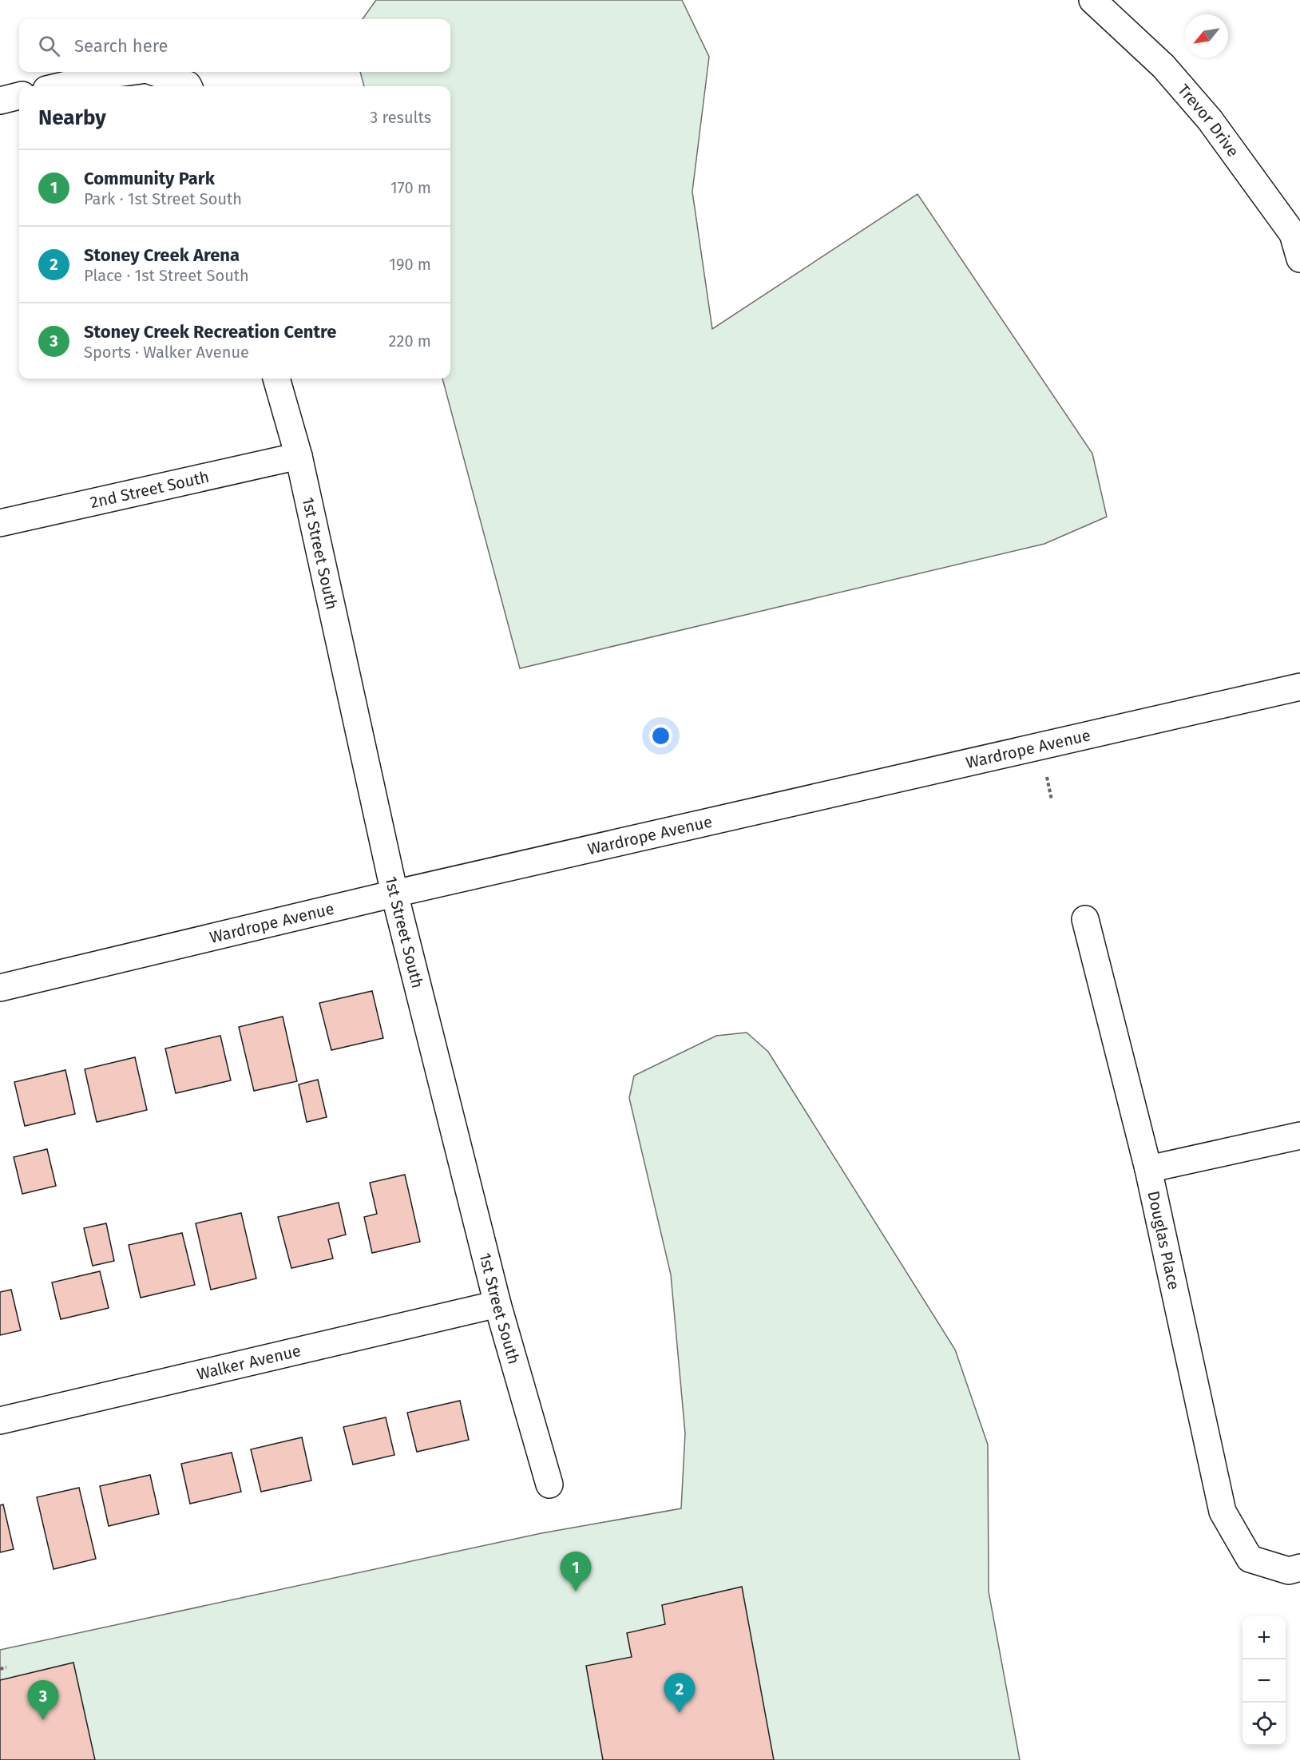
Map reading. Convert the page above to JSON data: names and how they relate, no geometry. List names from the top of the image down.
{
  "streets": {
    "street": [
      "Trevor Drive",
      "2nd Street South",
      "1st Street South",
      "Wardrope Avenue",
      "Douglas Place",
      "Walker Avenue"
    ]
  },
  "crossings": [
    ["2nd Street South", "1st Street South"],
    ["1st Street South", "Wardrope Avenue"],
    ["1st Street South", "Walker Avenue"]
  ],
  "north": "bottom left",
  "page": {
    "search": "Search here",
    "heading": ["Nearby", "3 results"],
    "list": [
      {
        "mark": "1",
        "name": "Community Park",
        "note": "Park · 1st Street South",
        "value": "170 m"
      },
      {
        "mark": "2",
        "name": "Stoney Creek Arena",
        "note": "Place · 1st Street South",
        "value": "190 m"
      },
      {
        "mark": "3",
        "name": "Stoney Creek Recreation Centre",
        "note": "Sports · Walker Avenue",
        "value": "220 m"
      }
    ],
    "pins": ["1", "2", "3"],
    "map_buttons": ["+", "−"]
  }
}
